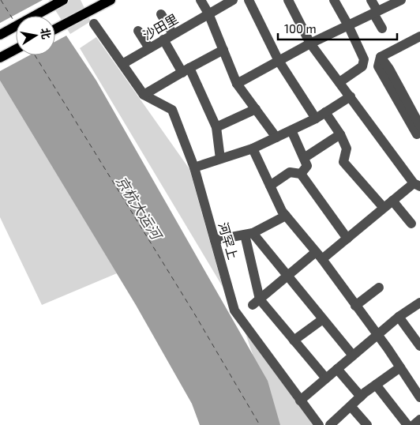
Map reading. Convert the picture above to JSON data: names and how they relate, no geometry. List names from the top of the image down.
{
  "streets": {
    "street": ["沙田里", "河罕上"]
  },
  "crossings": [
    ["沙田里", "河罕上"]
  ],
  "water": ["京杭大运河"],
  "scale_bar": "100 m",
  "north": "right"
}
